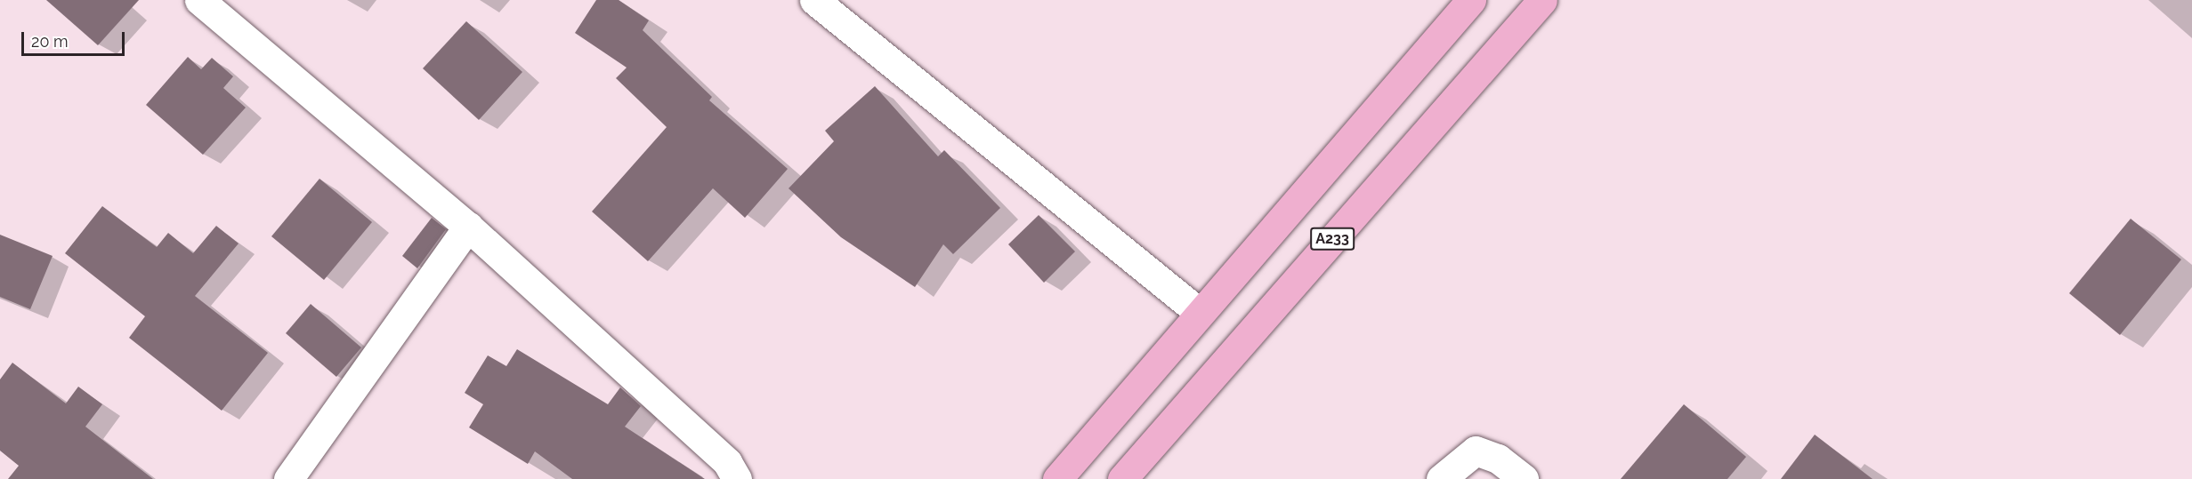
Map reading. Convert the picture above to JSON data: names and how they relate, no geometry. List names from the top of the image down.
{
  "streets": {
    "highway": ["A233"]
  },
  "scale_bar": "20 m"
}
